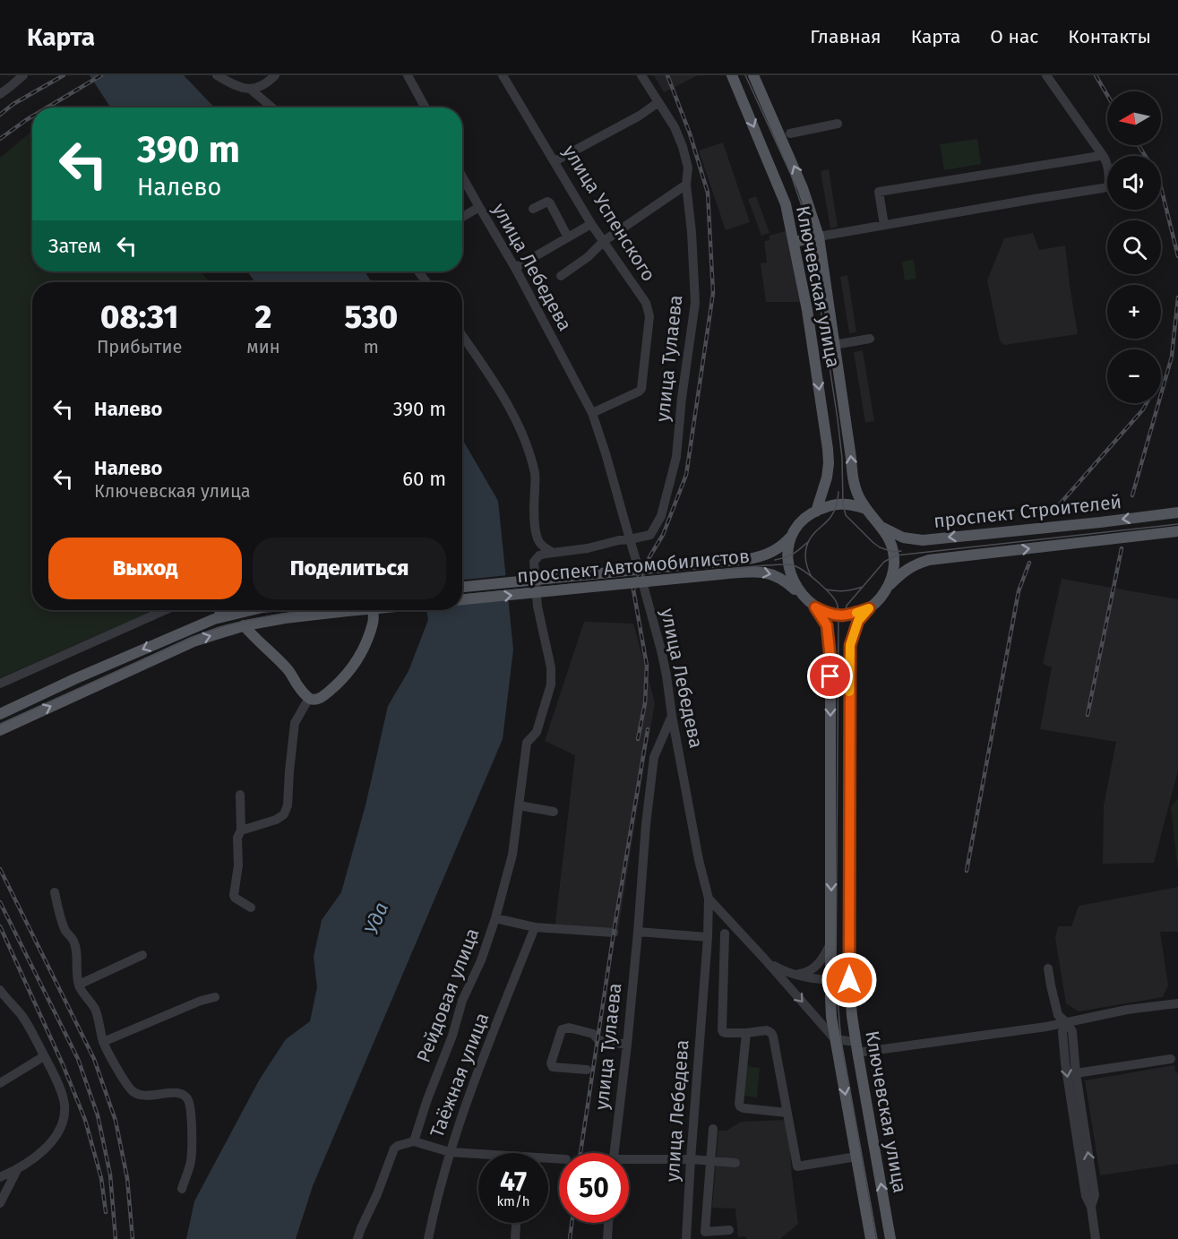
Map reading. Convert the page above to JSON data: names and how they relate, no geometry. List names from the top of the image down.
{
  "streets": {
    "main road": ["Ключевская улица", "проспект Строителей", "проспект Автомобилистов"],
    "street": [
      "улица Успенского",
      "улица Лебедева",
      "улица Тулаева",
      "Рейдовая улица",
      "Таёжная улица"
    ]
  },
  "crossings": [
    ["улица Успенского", "улица Лебедева"],
    ["улица Лебедева", "улица Тулаева"],
    ["Ключевская улица", "проспект Строителей"],
    ["Ключевская улица", "проспект Автомобилистов"],
    ["улица Тулаева", "Рейдовая улица"],
    ["проспект Строителей", "проспект Автомобилистов"]
  ],
  "water": ["Уда"],
  "north": "left",
  "page": {
    "header": "Карта",
    "nav": [
      "Главная",
      "Карта",
      "О нас",
      "Контакты"
    ],
    "map_buttons": ["+", "−"],
    "turn": ["390 m", "Налево"],
    "then": "Затем",
    "eta": [
      "08:31",
      "Прибытие",
      "2",
      "мин",
      "530",
      "m"
    ],
    "list": [
      {
        "name": "Налево",
        "value": "390 m"
      },
      {
        "name": "Налево",
        "note": "Ключевская улица",
        "value": "60 m"
      }
    ],
    "buttons": ["Выход", "Поделиться"],
    "speed": "47 km/h",
    "limit": "50"
  }
}
